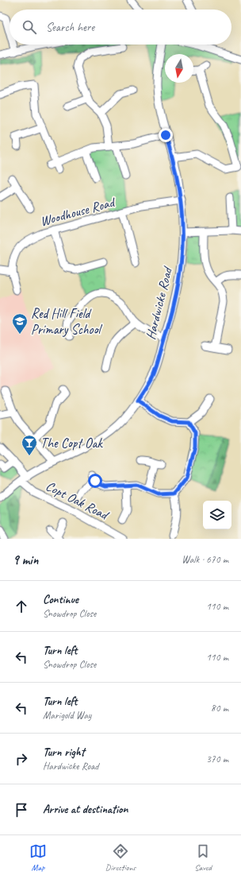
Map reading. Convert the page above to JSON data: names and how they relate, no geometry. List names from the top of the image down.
{
  "streets": {
    "street": ["Woodhouse Road", "Hardwicke Road", "Copt Oak Road"]
  },
  "crossings": [
    ["Woodhouse Road", "Hardwicke Road"],
    ["Hardwicke Road", "Copt Oak Road"]
  ],
  "places": {
    "school or university": ["Red Hill Field Primary School"],
    "bar": ["The Copt Oak"]
  },
  "north": "bottom",
  "page": {
    "search": "Search here",
    "heading": ["9 min", "Walk · 670 m"],
    "list": [
      ["Continue", "Snowdrop Close", "110 m"],
      ["Turn left", "Snowdrop Close", "110 m"],
      ["Turn left", "Marigold Way", "80 m"],
      ["Turn right", "Hardwicke Road", "370 m"],
      "Arrive at destination"
    ],
    "nav": ["Map", "Directions", "Saved"]
  }
}
